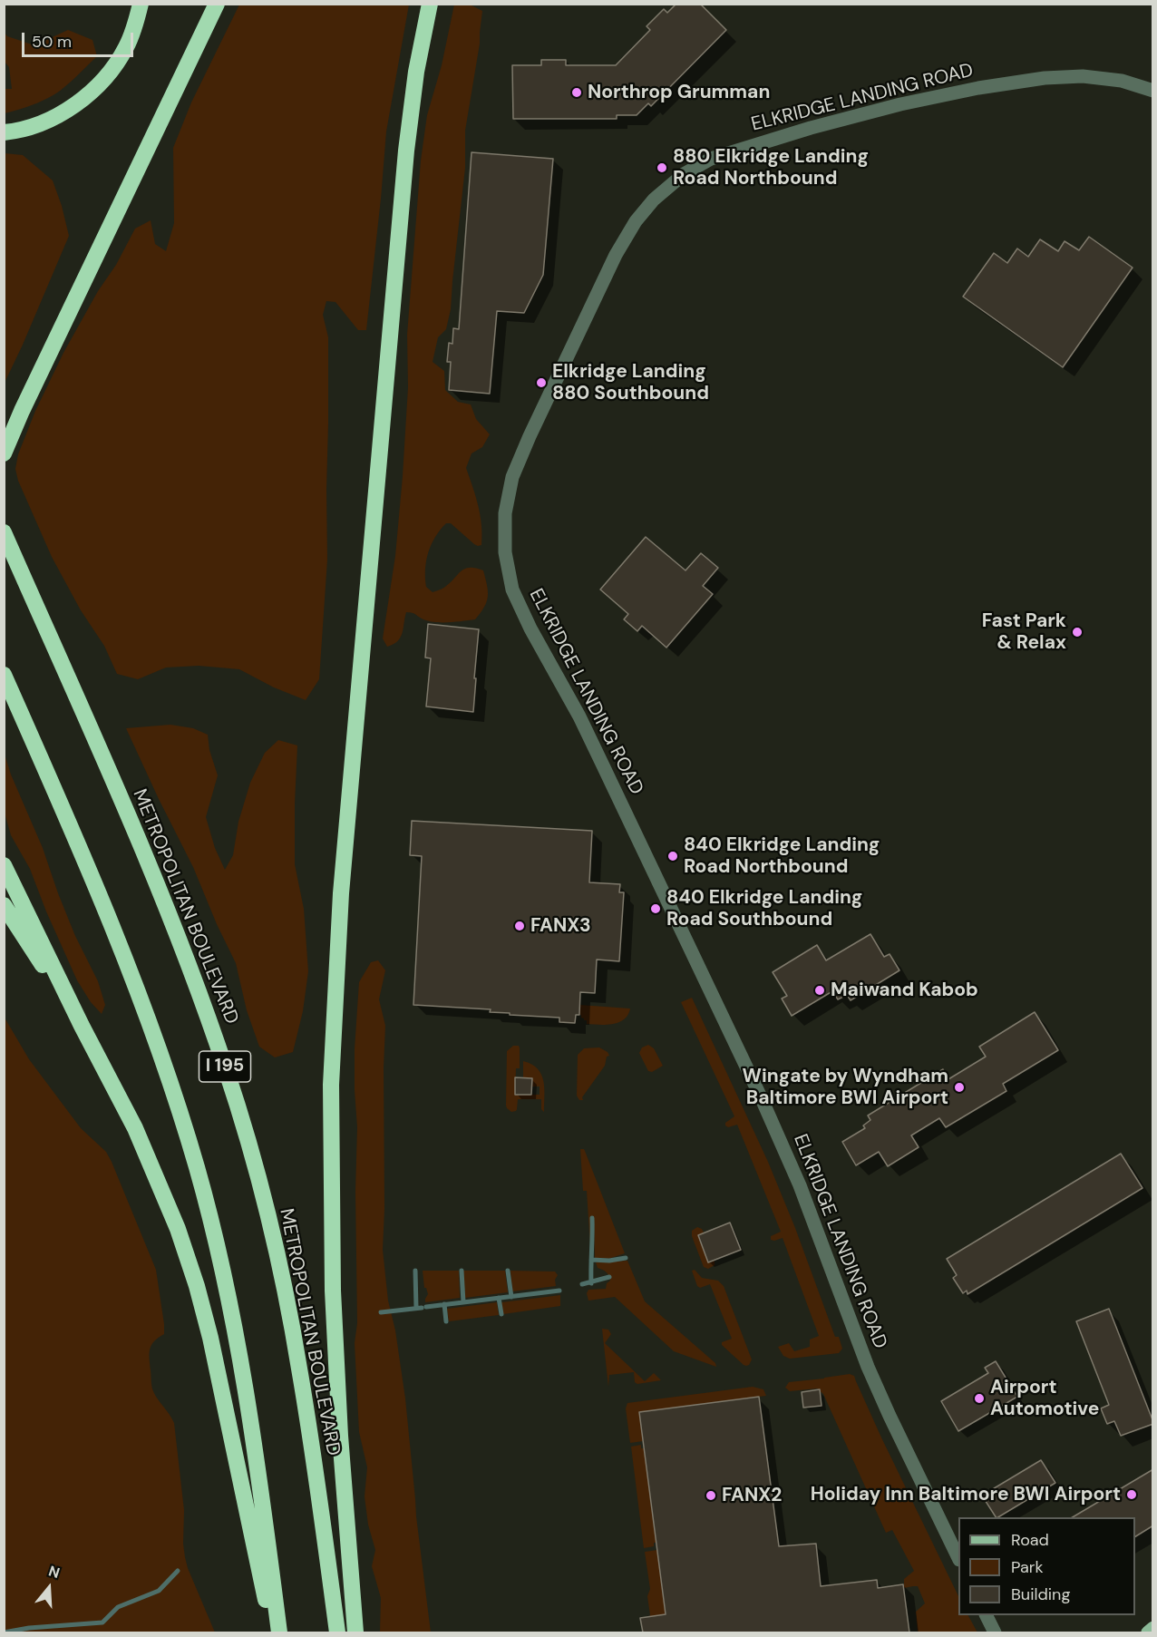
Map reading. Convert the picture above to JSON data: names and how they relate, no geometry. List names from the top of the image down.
{
  "streets": {
    "highway": ["METROPOLITAN BOULEVARD", "I 195"],
    "street": ["ELKRIDGE LANDING ROAD"]
  },
  "places": [
    "Northrop Grumman",
    "880 Elkridge Landing Road Northbound",
    "Elkridge Landing 880 Southbound",
    "Fast Park & Relax",
    "840 Elkridge Landing Road Northbound",
    "840 Elkridge Landing Road Southbound",
    "FANX3",
    "Maiwand Kabob",
    "Wingate by Wyndham Baltimore BWI Airport",
    "Airport Automotive",
    "Holiday Inn Baltimore BWI Airport",
    "FANX2"
  ],
  "legend": ["Road", "Park", "Building"],
  "scale_bar": "50 m",
  "north": "top"
}
